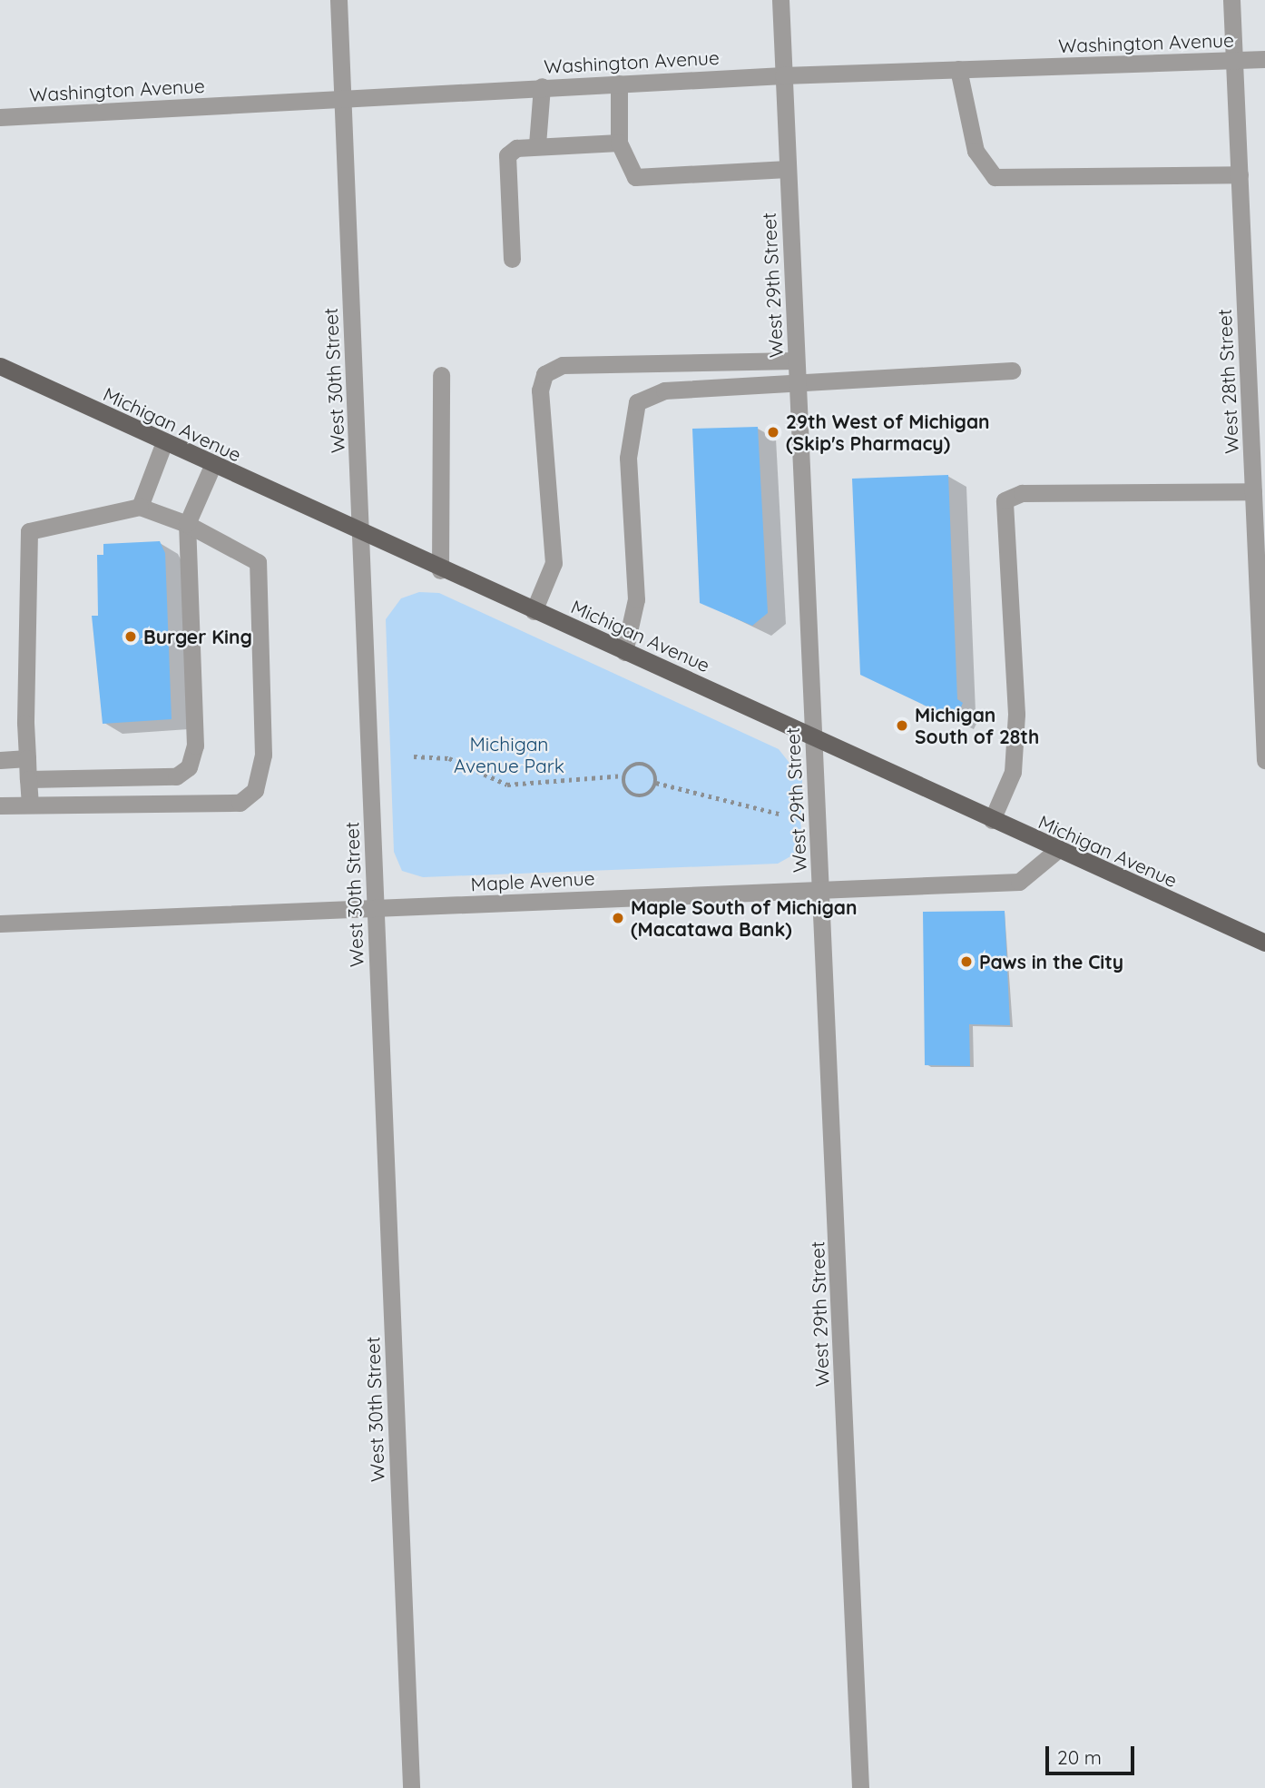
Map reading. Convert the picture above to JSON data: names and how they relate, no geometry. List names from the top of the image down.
{
  "streets": {
    "main road": ["Michigan Avenue"],
    "street": [
      "Washington Avenue",
      "West 29th Street",
      "West 30th Street",
      "West 28th Street",
      "Maple Avenue"
    ]
  },
  "crossings": [
    ["Washington Avenue", "West 29th Street"],
    ["Washington Avenue", "West 30th Street"],
    ["Washington Avenue", "West 28th Street"],
    ["West 29th Street", "Michigan Avenue"],
    ["West 29th Street", "Maple Avenue"],
    ["West 30th Street", "Michigan Avenue"],
    ["West 30th Street", "Maple Avenue"],
    ["Michigan Avenue", "Maple Avenue"]
  ],
  "parks": ["Michigan Avenue Park"],
  "places": [
    "29th West of Michigan (Skip's Pharmacy)",
    "Burger King",
    "Michigan South of 28th",
    "Maple South of Michigan (Macatawa Bank)",
    "Paws in the City"
  ],
  "scale_bar": "20 m"
}
